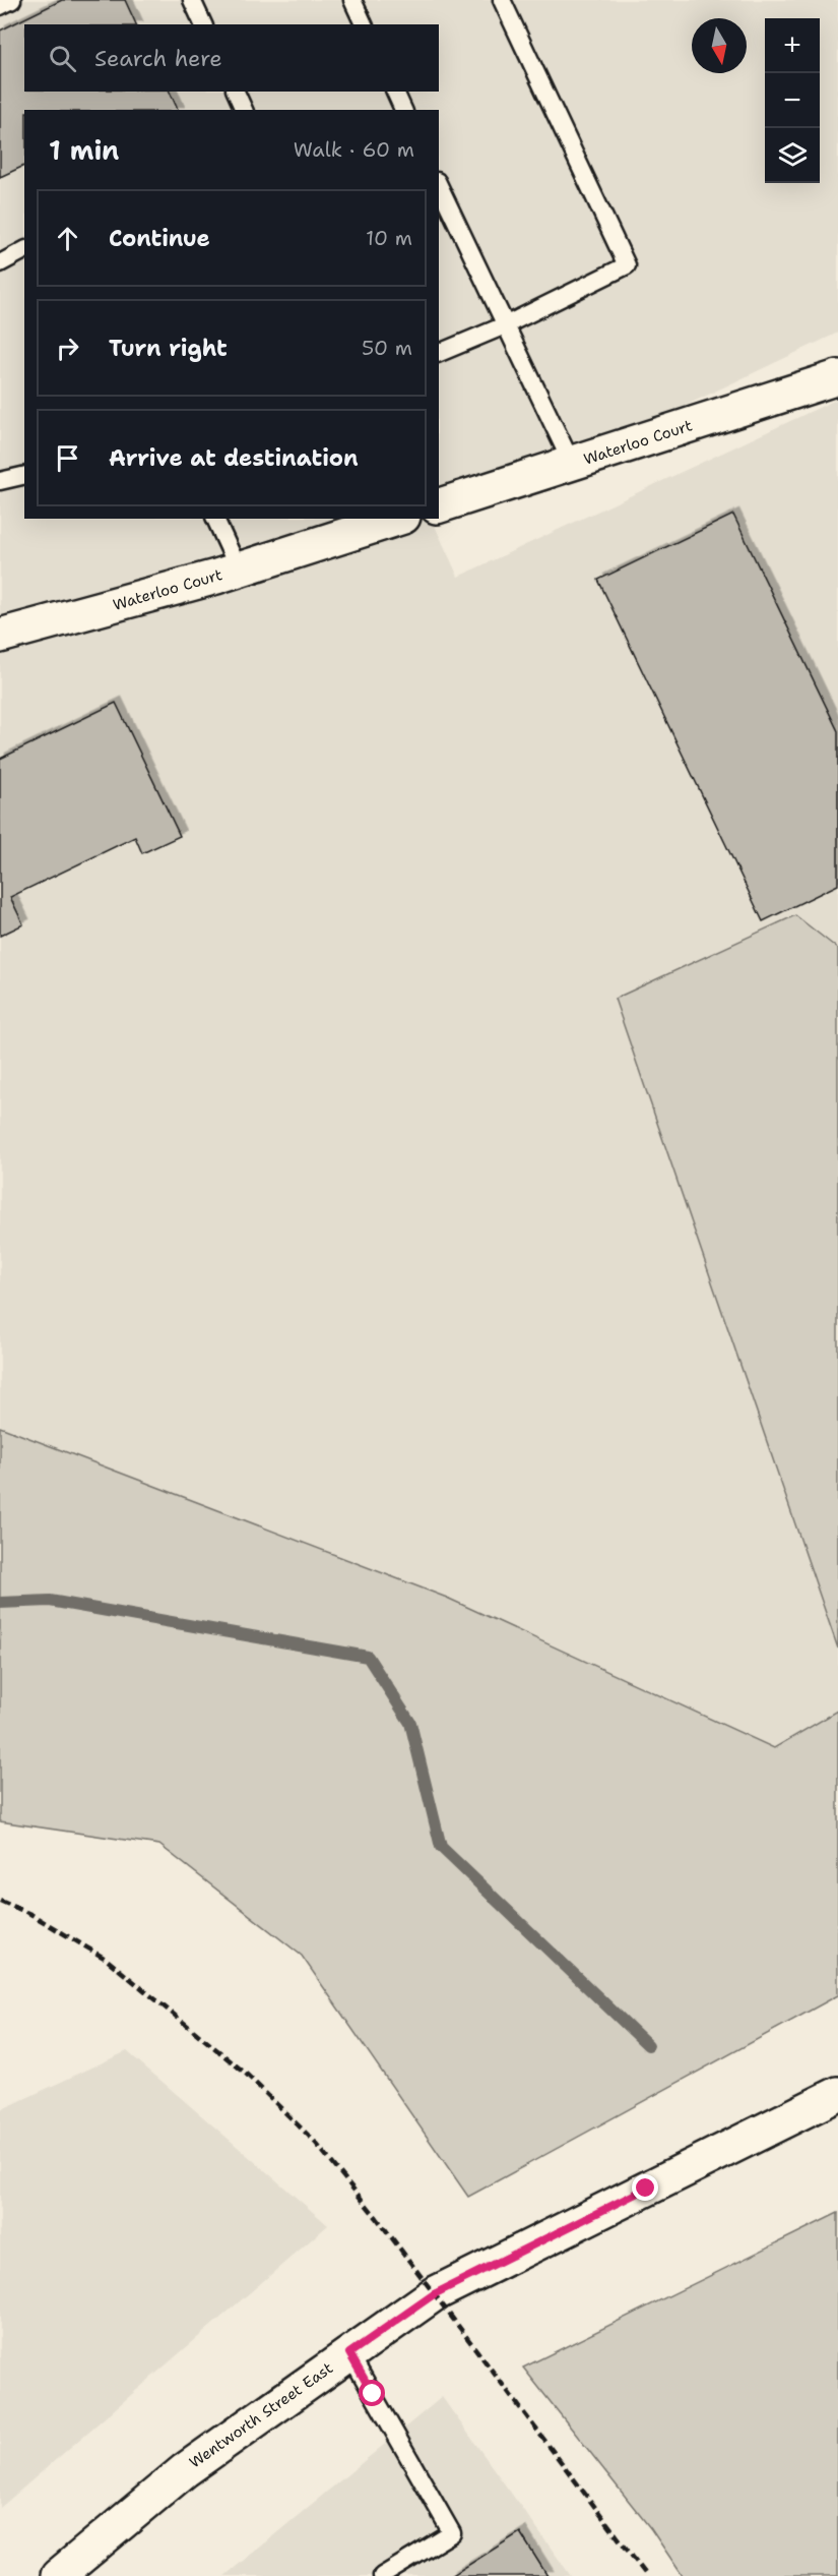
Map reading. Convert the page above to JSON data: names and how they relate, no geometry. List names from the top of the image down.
{
  "streets": {
    "main road": ["Waterloo Court", "Wentworth Street East"]
  },
  "north": "bottom",
  "page": {
    "map_buttons": ["+", "−"],
    "search": "Search here",
    "heading": ["1 min", "Walk · 60 m"],
    "list": [
      ["Continue", "10 m"],
      ["Turn right", "50 m"],
      "Arrive at destination"
    ]
  }
}
